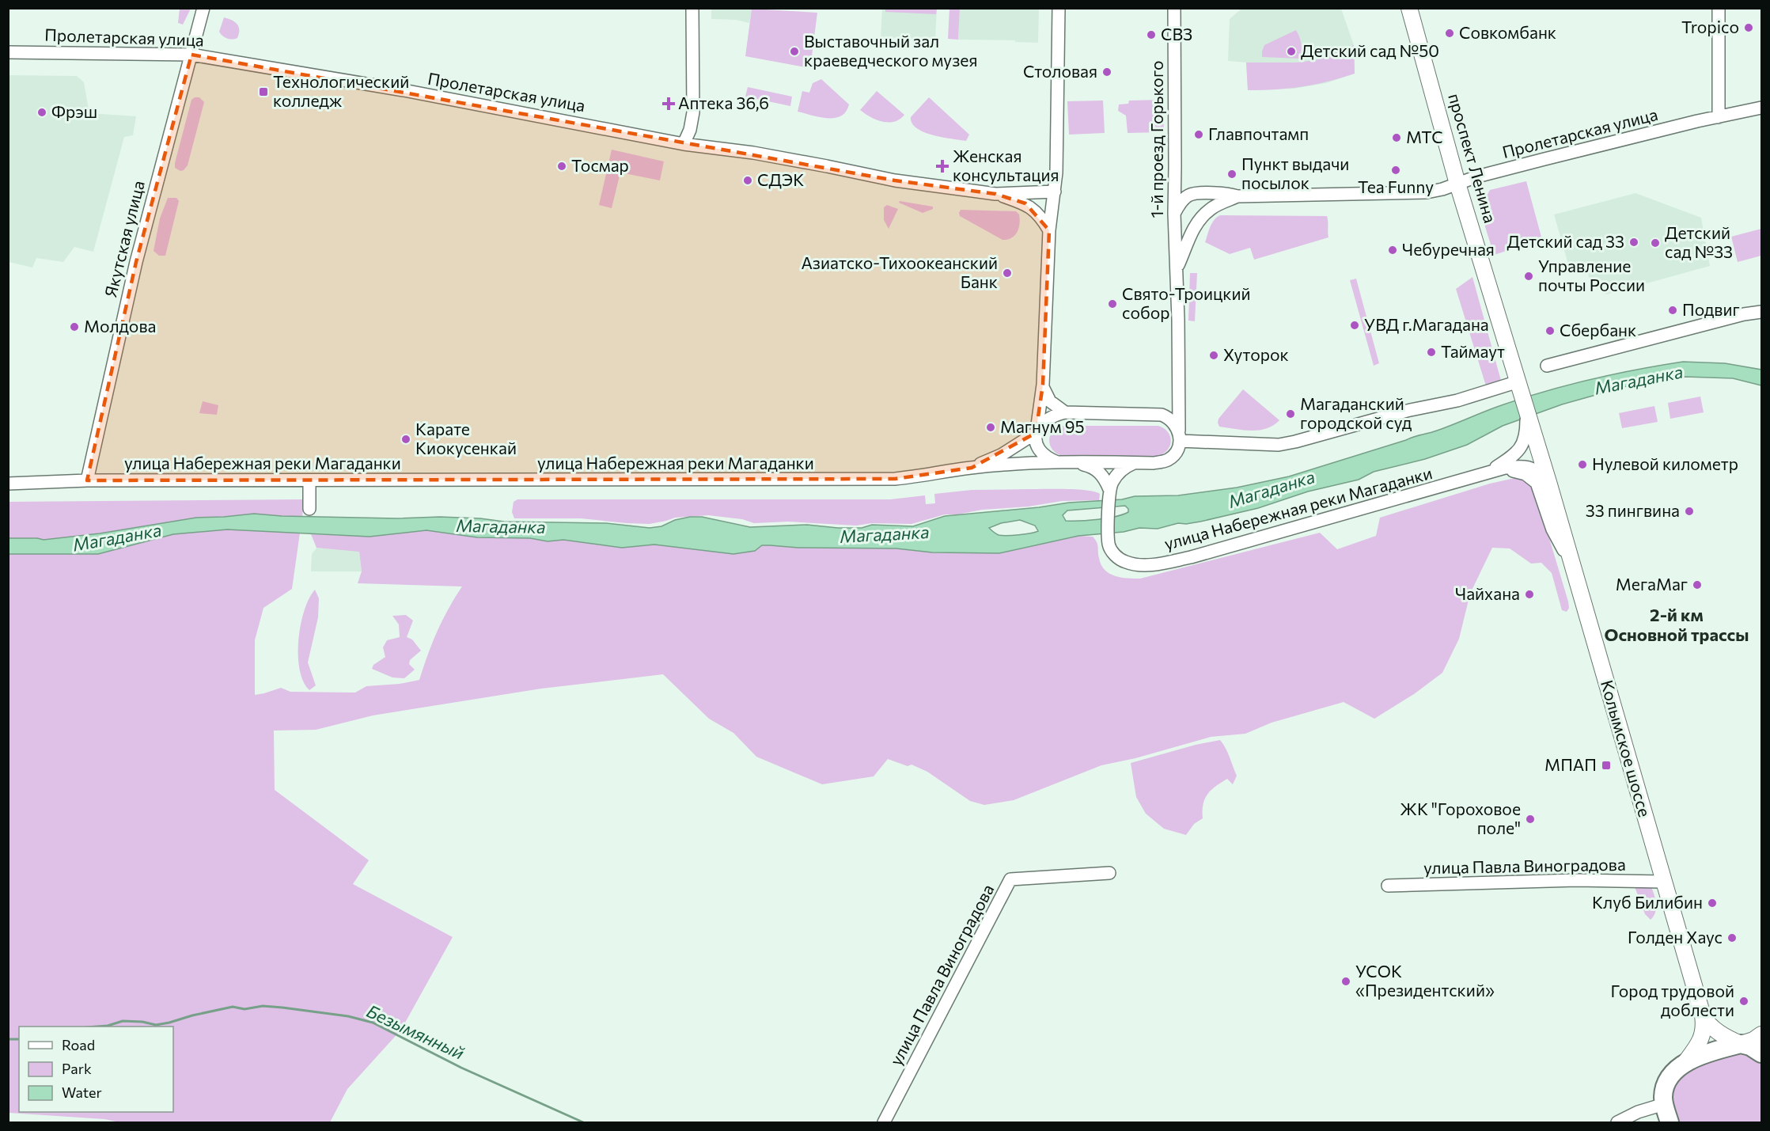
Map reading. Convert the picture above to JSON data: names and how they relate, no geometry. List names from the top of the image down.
{
  "streets": {
    "highway": ["Колымское шоссе"],
    "main road": ["проспект Ленина"],
    "street": [
      "Пролетарская улица",
      "1-й проезд Горького",
      "Якутская улица",
      "улица Набережная реки Магаданки",
      "улица Павла Виноградова"
    ]
  },
  "crossings": [
    ["Пролетарская улица", "1-й проезд Горького"],
    ["Пролетарская улица", "проспект Ленина"],
    ["Пролетарская улица", "Якутская улица"],
    ["Пролетарская улица", "улица Набережная реки Магаданки"],
    ["проспект Ленина", "Колымское шоссе"],
    ["Якутская улица", "улица Набережная реки Магаданки"],
    ["Колымское шоссе", "улица Павла Виноградова"]
  ],
  "districts": ["2-й км Основной трассы"],
  "water": ["Магаданка", "Безымянный"],
  "places": {
    "other": [
      "Tropico",
      "Совкомбанк",
      "СВЗ",
      "Выставочный зал краеведческого музея",
      "Детский сад №50",
      "Столовая",
      "Фрэш",
      "Главпочтамп",
      "МТС",
      "Тосмар",
      "Tea Funny",
      "Пункт выдачи посылок",
      "СДЭК",
      "Детский сад 33",
      "Детский сад №33",
      "Чебуречная",
      "Азиатско-Тихоокеанский Банк",
      "Управление почты России",
      "Свято-Троицкий собор",
      "Подвиг",
      "УВД г.Магадана",
      "Молдова",
      "Сбербанк",
      "Таймаут",
      "Хуторок",
      "Магаданский городской суд",
      "Магнум 95",
      "Карате Киокусенкай",
      "Нулевой километр",
      "33 пингвина",
      "МегаМаг",
      "Чайхана",
      "ЖК \"Гороховое поле\"",
      "Клуб Билибин",
      "Голден Хаус",
      "УСОК «Президентский»",
      "Город трудовой доблести"
    ],
    "transit": ["Технологический колледж", "МПАП"],
    "health": ["Аптека 36,6", "Женская консультация"]
  },
  "legend": ["Road", "Park", "Water"]
}
